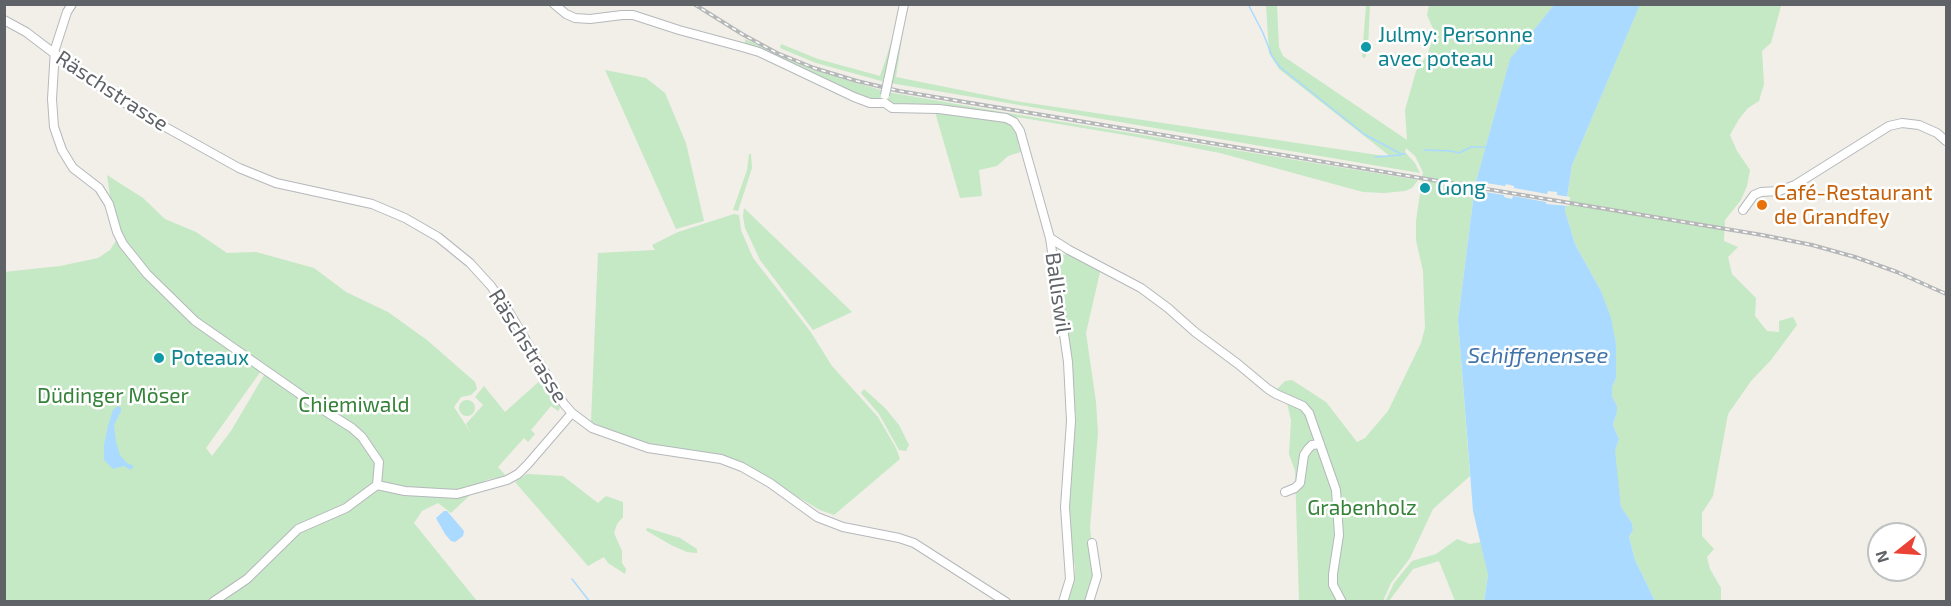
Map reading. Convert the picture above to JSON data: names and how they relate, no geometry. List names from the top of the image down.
{
  "streets": {
    "street": ["Räschstrasse", "Balliswil"]
  },
  "water": ["Schiffenensee"],
  "parks": ["Düdinger Möser", "Chiemiwald", "Grabenholz"],
  "places": [
    "Julmy: Personne avec poteau",
    "Gong",
    "Café-Restaurant de Grandfey",
    "Poteaux"
  ],
  "north": "left"
}
